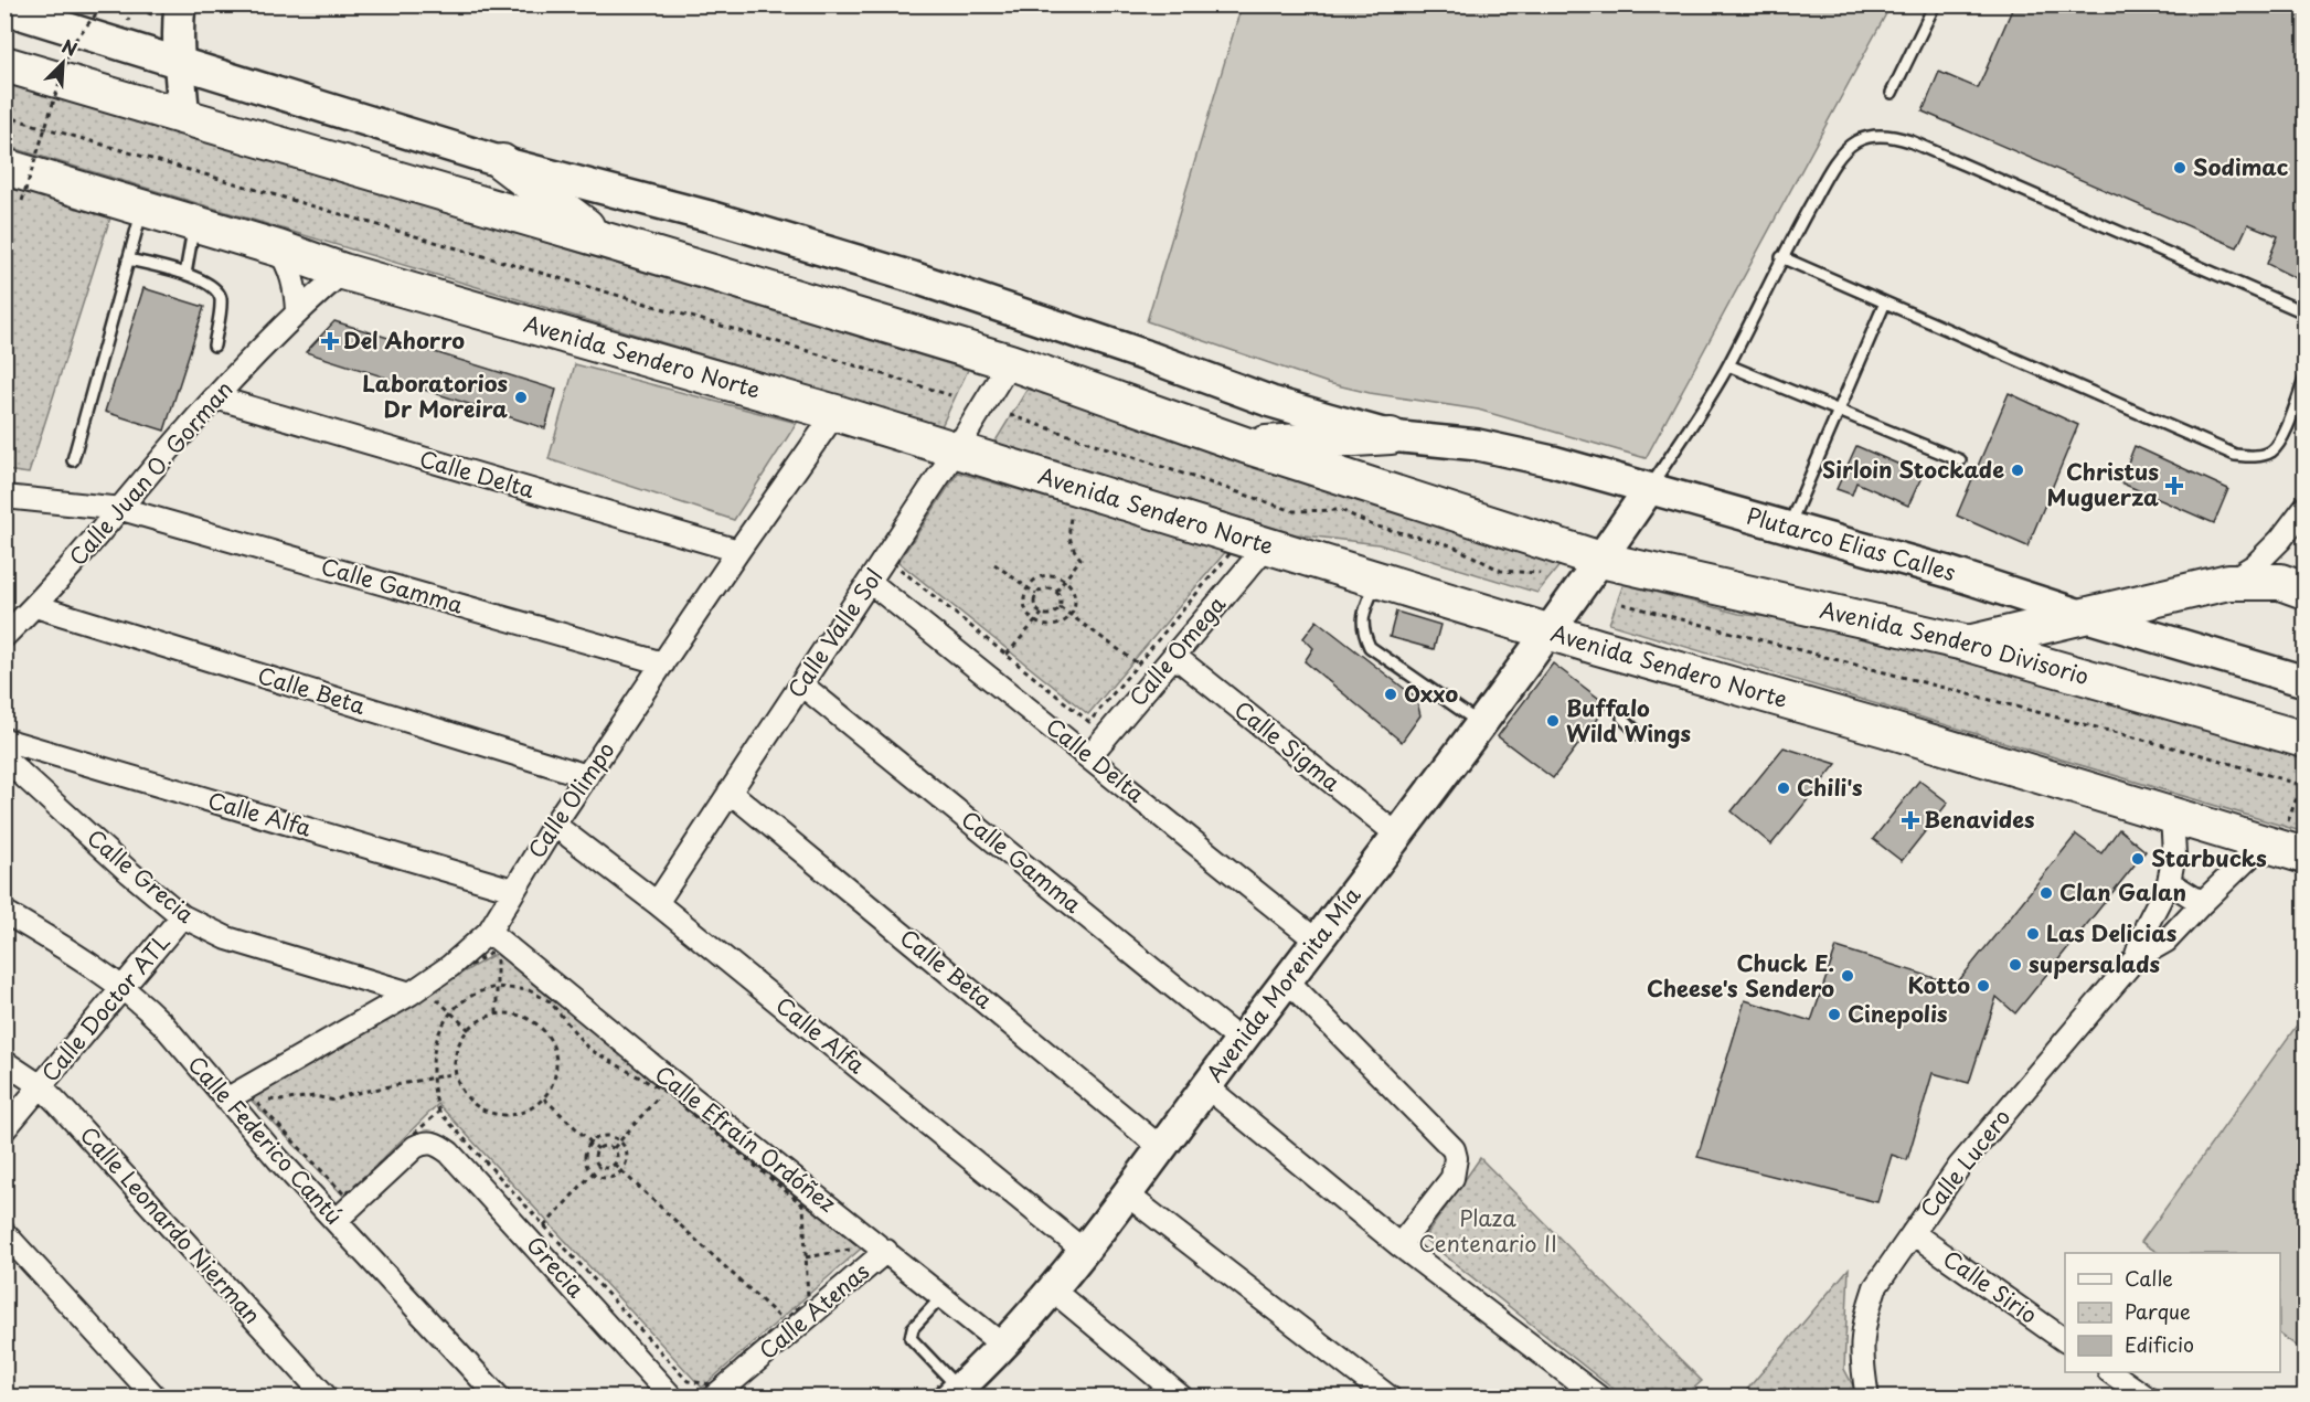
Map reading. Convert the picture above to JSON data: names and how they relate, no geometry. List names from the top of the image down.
{
  "streets": {
    "main road": ["Avenida Sendero Norte", "Avenida Sendero Divisorio"],
    "street": [
      "Calle Juan O. Gorman",
      "Calle Delta",
      "Plutarco Elias Calles",
      "Calle Gamma",
      "Calle Valle Sol",
      "Calle Omega",
      "Calle Beta",
      "Calle Sigma",
      "Calle Olimpo",
      "Calle Alfa",
      "Calle Grecia",
      "Avenida Morenita Mía",
      "Calle Doctor ATL",
      "Calle Efraín Ordóñez",
      "Calle Federico Cantú",
      "Calle Lucero",
      "Calle Leonardo Nierman",
      "Grecia",
      "Calle Sirio",
      "Calle Atenas"
    ]
  },
  "crossings": [
    ["Avenida Sendero Norte", "Calle Juan O. Gorman"],
    ["Avenida Sendero Norte", "Calle Valle Sol"],
    ["Avenida Sendero Norte", "Calle Omega"],
    ["Avenida Sendero Norte", "Calle Olimpo"],
    ["Avenida Sendero Norte", "Avenida Morenita Mía"],
    ["Avenida Sendero Norte", "Calle Lucero"],
    ["Calle Juan O. Gorman", "Calle Delta"],
    ["Calle Juan O. Gorman", "Calle Gamma"],
    ["Calle Juan O. Gorman", "Calle Beta"],
    ["Calle Delta", "Calle Valle Sol"],
    ["Calle Delta", "Calle Omega"],
    ["Calle Delta", "Calle Olimpo"],
    ["Calle Delta", "Avenida Morenita Mía"],
    ["Plutarco Elias Calles", "Avenida Morenita Mía"],
    ["Calle Gamma", "Calle Valle Sol"],
    ["Calle Gamma", "Calle Olimpo"],
    ["Calle Gamma", "Avenida Morenita Mía"],
    ["Calle Valle Sol", "Calle Beta"],
    ["Calle Valle Sol", "Calle Alfa"],
    ["Avenida Sendero Divisorio", "Avenida Morenita Mía"],
    ["Calle Omega", "Calle Sigma"],
    ["Calle Beta", "Calle Olimpo"],
    ["Calle Beta", "Avenida Morenita Mía"],
    ["Calle Sigma", "Avenida Morenita Mía"],
    ["Calle Olimpo", "Calle Alfa"],
    ["Calle Olimpo", "Calle Grecia"],
    ["Calle Olimpo", "Calle Efraín Ordóñez"],
    ["Calle Olimpo", "Calle Federico Cantú"],
    ["Calle Alfa", "Avenida Morenita Mía"],
    ["Calle Grecia", "Calle Doctor ATL"],
    ["Avenida Morenita Mía", "Calle Efraín Ordóñez"],
    ["Calle Doctor ATL", "Calle Federico Cantú"],
    ["Calle Doctor ATL", "Calle Leonardo Nierman"],
    ["Calle Efraín Ordóñez", "Calle Atenas"],
    ["Calle Federico Cantú", "Grecia"],
    ["Calle Lucero", "Calle Sirio"]
  ],
  "parks": ["Plaza Centenario II"],
  "places": {
    "other": [
      "Sodimac",
      "Laboratorios Dr Moreira",
      "Sirloin Stockade",
      "Oxxo",
      "Buffalo Wild Wings",
      "Chili's",
      "Starbucks",
      "Clan Galan",
      "Las Delicias",
      "supersalads",
      "Chuck E. Cheese's Sendero",
      "Kotto",
      "Cinepolis"
    ],
    "health": ["Del Ahorro", "Christus Muguerza", "Benavides"]
  },
  "legend": ["Calle", "Parque", "Edificio"],
  "north": "top right"
}
